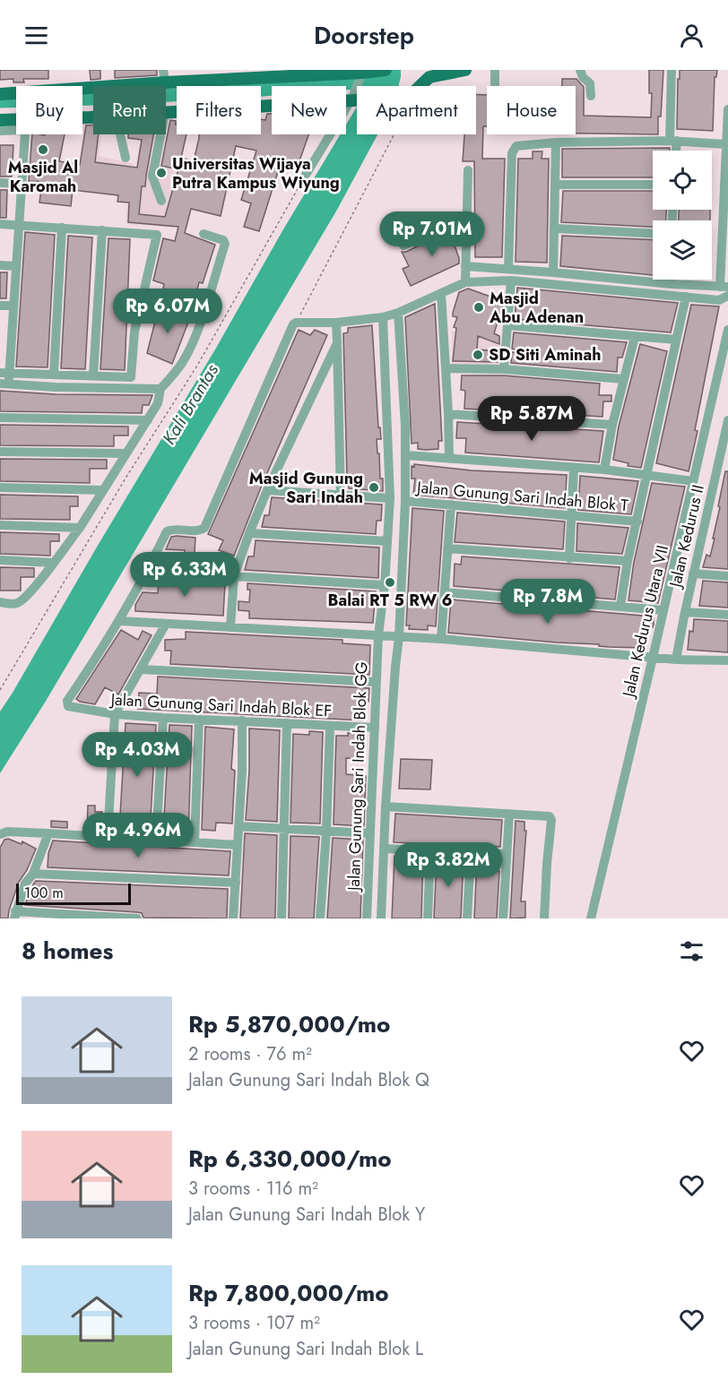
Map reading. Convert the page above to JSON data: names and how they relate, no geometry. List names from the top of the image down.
{
  "streets": {
    "street": [
      "Jalan Gunung Sari Indah Blok T",
      "Jalan Kedurus II",
      "Jalan Kedurus Utara VII",
      "Jalan Gunung Sari Indah Blok EF",
      "Jalan Gunung Sari Indah Blok GG"
    ]
  },
  "crossings": [
    ["Jalan Gunung Sari Indah Blok EF", "Jalan Gunung Sari Indah Blok GG"]
  ],
  "water": ["Kali Brantas"],
  "places": [
    "Masjid Al Karomah",
    "Universitas Wijaya Putra Kampus Wiyung",
    "Masjid Abu Adenan",
    "SD Siti Aminah",
    "Masjid Gunung Sari Indah",
    "Balai RT 5 RW 6"
  ],
  "scale_bar": "100 m",
  "page": {
    "header": "Doorstep",
    "chip": [
      "Buy",
      "Rent",
      "Filters",
      "New",
      "Apartment",
      "House"
    ],
    "price": [
      "Rp 7.01M",
      "Rp 6.07M",
      "Rp 5.87M",
      "Rp 6.33M",
      "Rp 7.8M",
      "Rp 4.03M",
      "Rp 4.96M",
      "Rp 3.82M"
    ],
    "scale": "100 m",
    "heading": "8 homes",
    "list": [
      {
        "name": "Rp 5,870,000/mo",
        "note": "2 rooms · 76 m² · Jalan Gunung Sari Indah Blok Q"
      },
      {
        "name": "Rp 6,330,000/mo",
        "note": "3 rooms · 116 m² · Jalan Gunung Sari Indah Blok Y"
      },
      {
        "name": "Rp 7,800,000/mo",
        "note": "3 rooms · 107 m² · Jalan Gunung Sari Indah Blok L"
      }
    ]
  }
}
